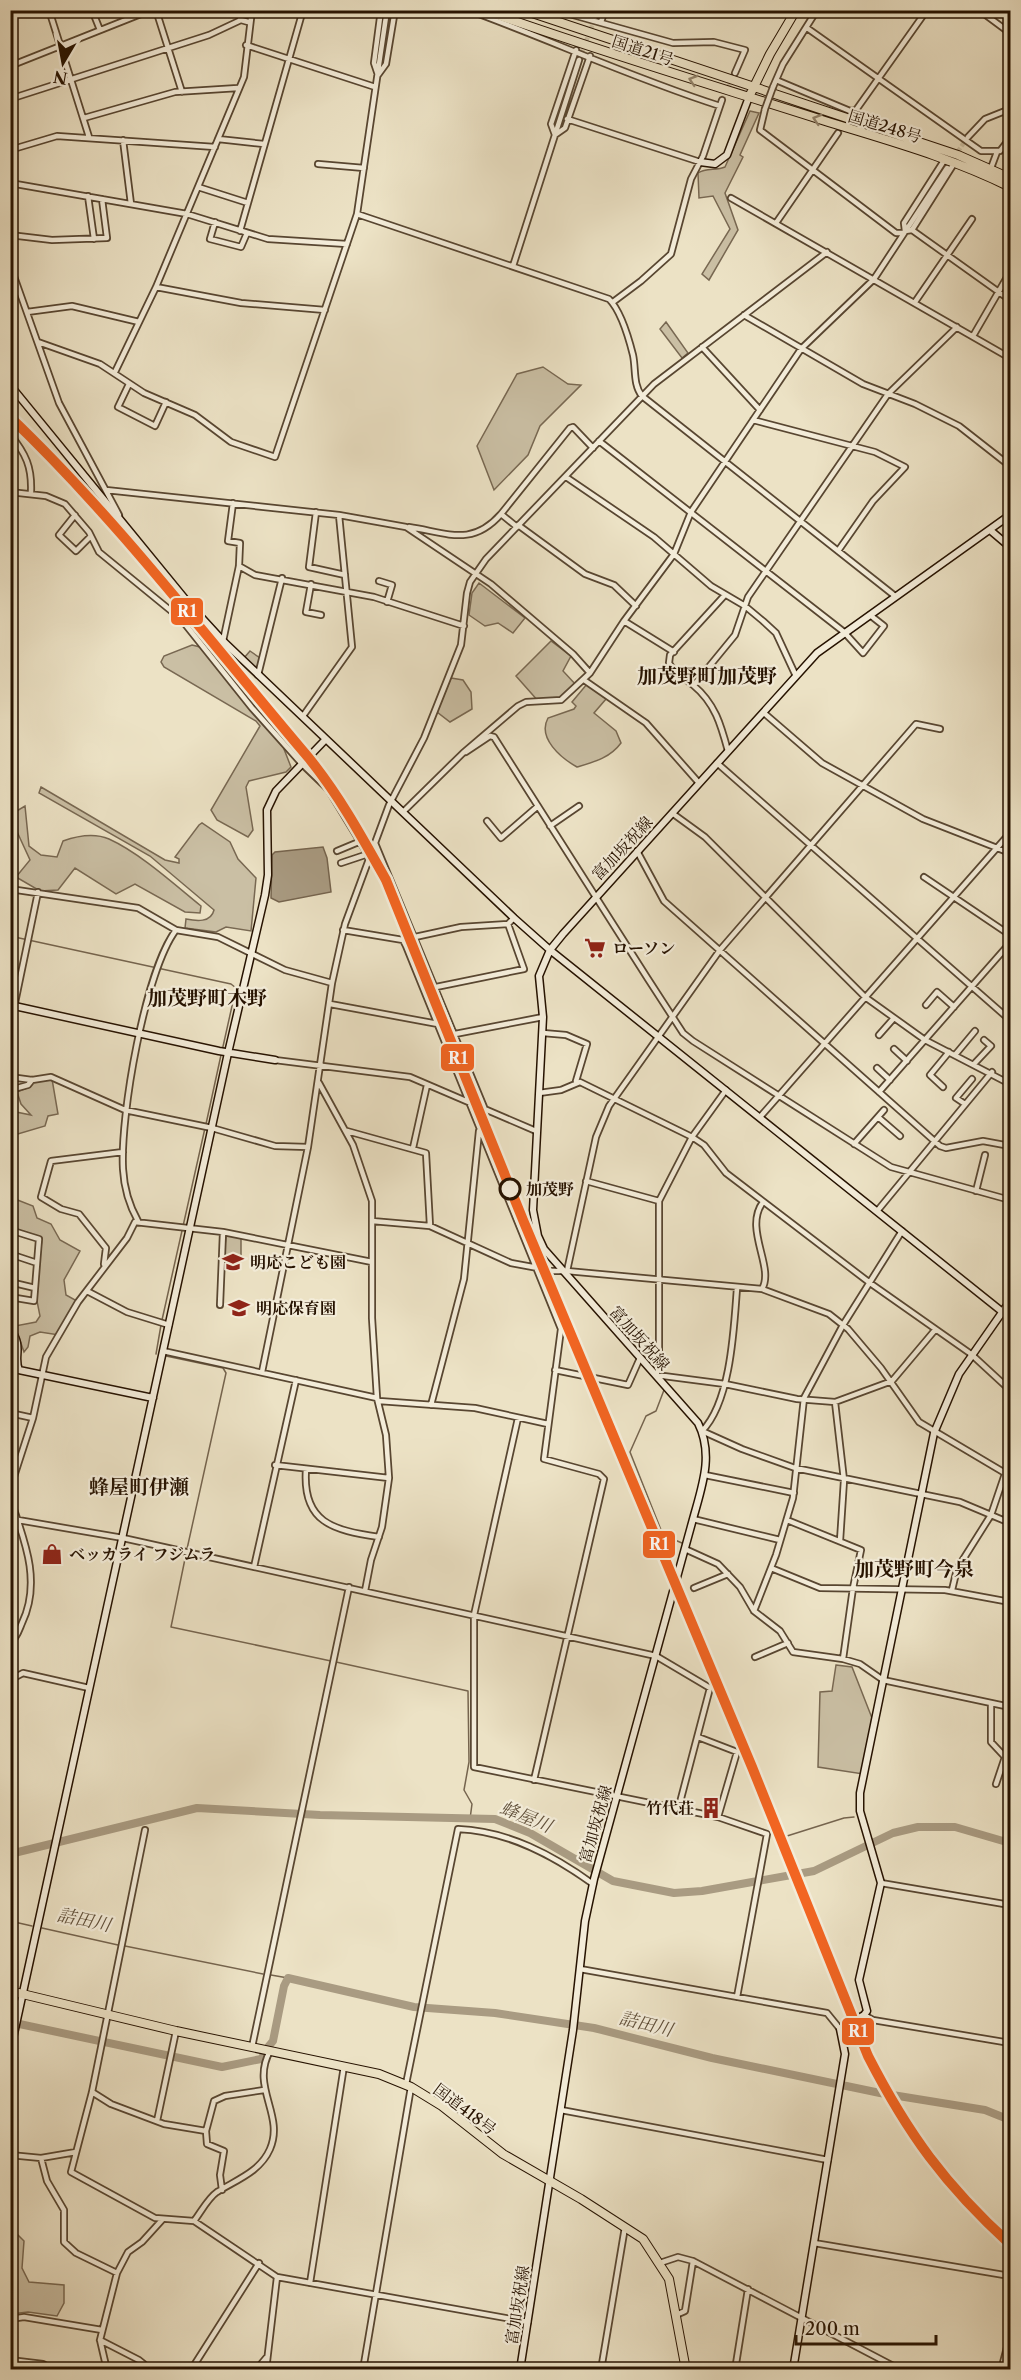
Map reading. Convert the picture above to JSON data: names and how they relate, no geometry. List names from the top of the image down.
{
  "streets": {
    "highway": ["国道21号", "国道248号", "国道418号"],
    "street": ["富加坂祝線"]
  },
  "crossings": [
    ["国道21号", "国道248号"],
    ["富加坂祝線", "国道418号"]
  ],
  "districts": [
    "加茂野町加茂野",
    "加茂野町木野",
    "蜂屋町伊瀬",
    "加茂野町今泉"
  ],
  "water": ["蜂屋川", "詰田川"],
  "places": {
    "supermarket": ["ローソン"],
    "other": ["加茂野"],
    "school or university": ["明応こども園", "明応保育園"],
    "shop": ["ベッカライ フジムラ"],
    "building": ["竹代荘"]
  },
  "lines": ["transit line R1"],
  "scale_bar": "200 m",
  "north": "bottom"
}
